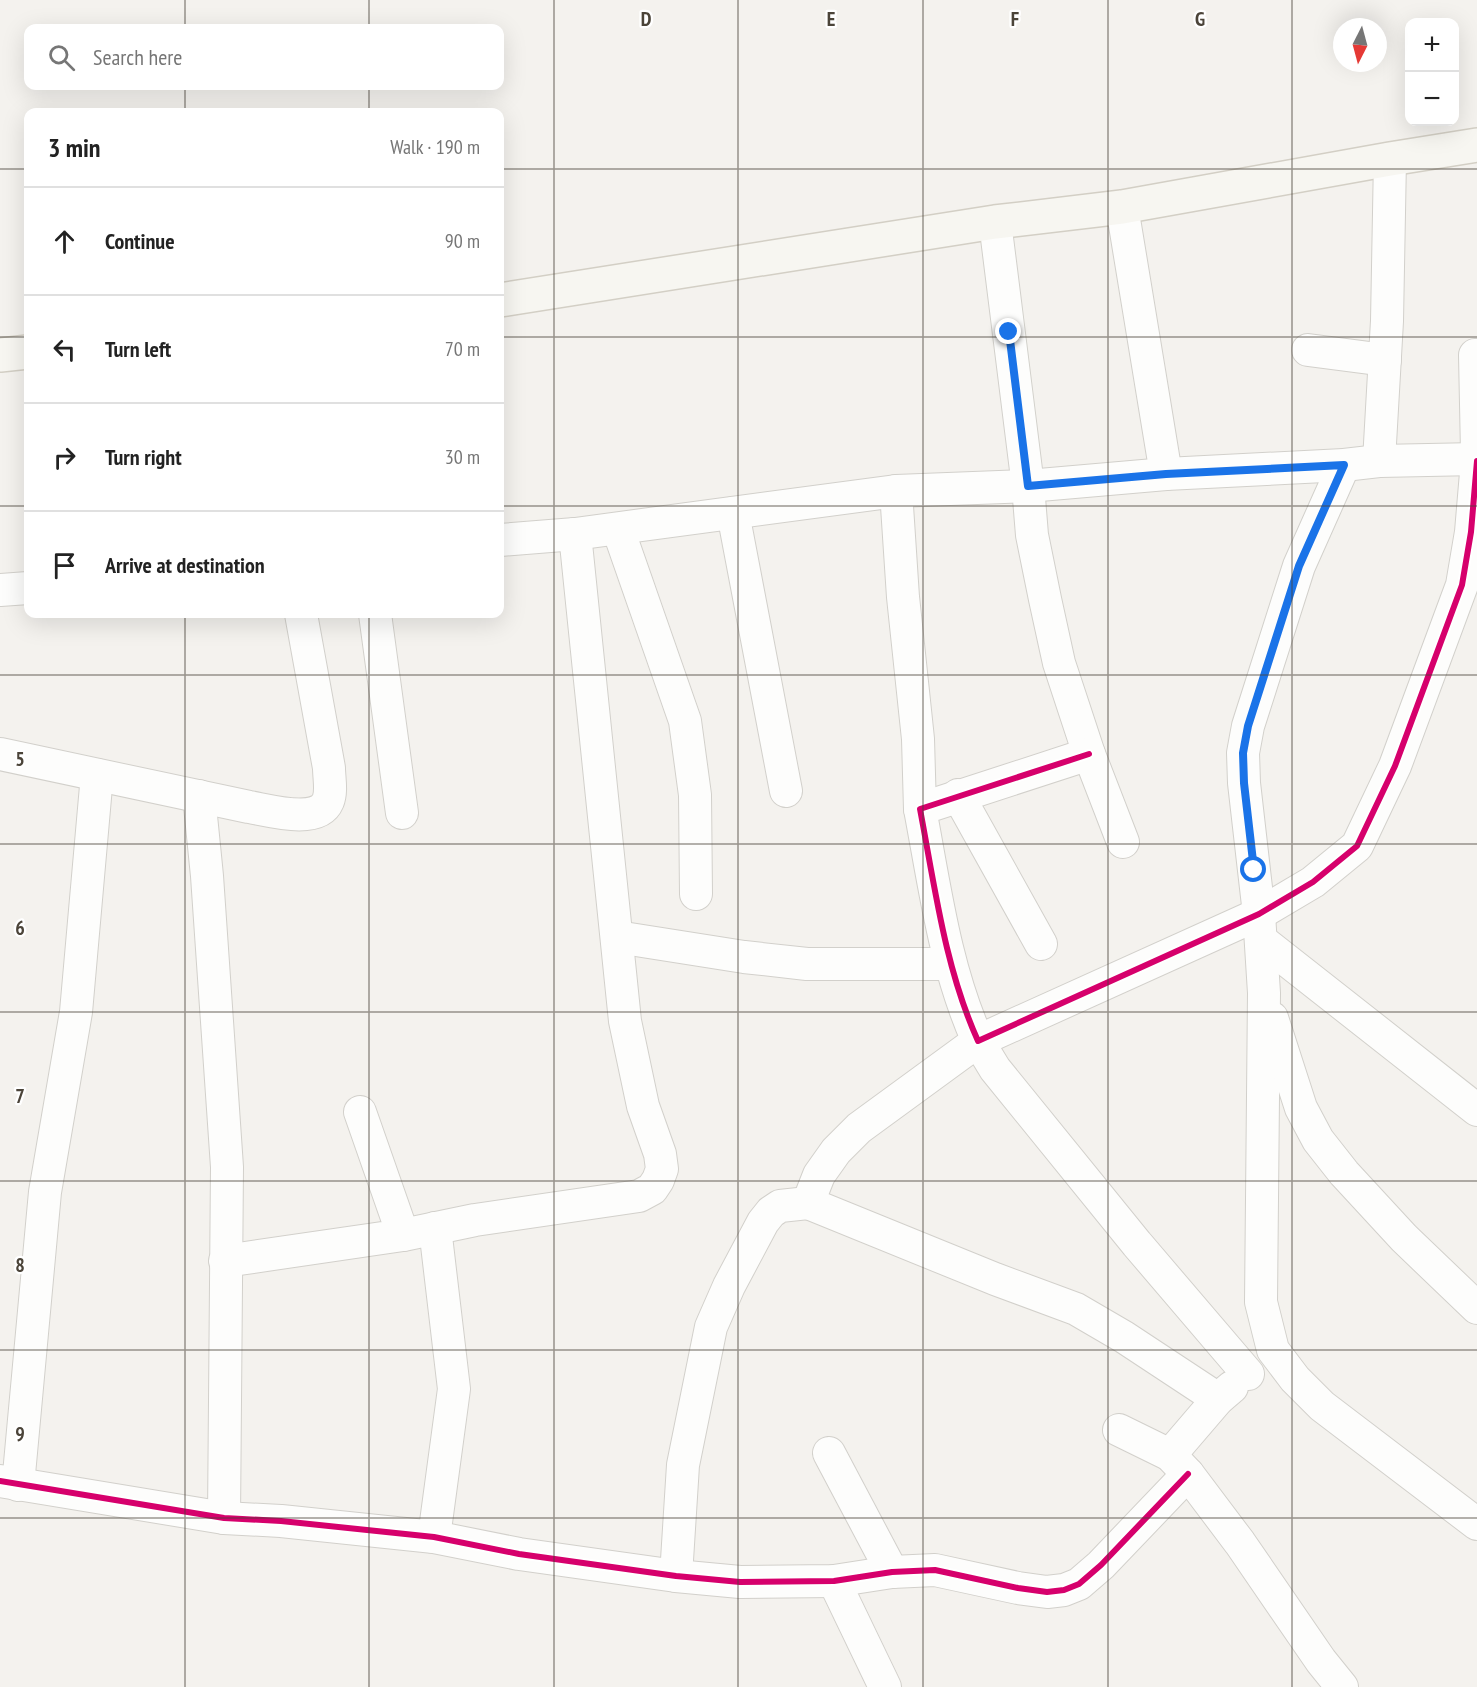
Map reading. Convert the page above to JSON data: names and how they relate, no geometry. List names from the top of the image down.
{
  "north": "bottom",
  "page": {
    "map_buttons": ["+", "−"],
    "search": "Search here",
    "heading": ["3 min", "Walk · 190 m"],
    "list": [
      ["Continue", "90 m"],
      ["Turn left", "70 m"],
      ["Turn right", "30 m"],
      "Arrive at destination"
    ]
  },
  "grid": {
    "columns": [
      "D",
      "E",
      "F",
      "G"
    ],
    "rows": [
      "5",
      "6",
      "7",
      "8",
      "9"
    ]
  }
}
